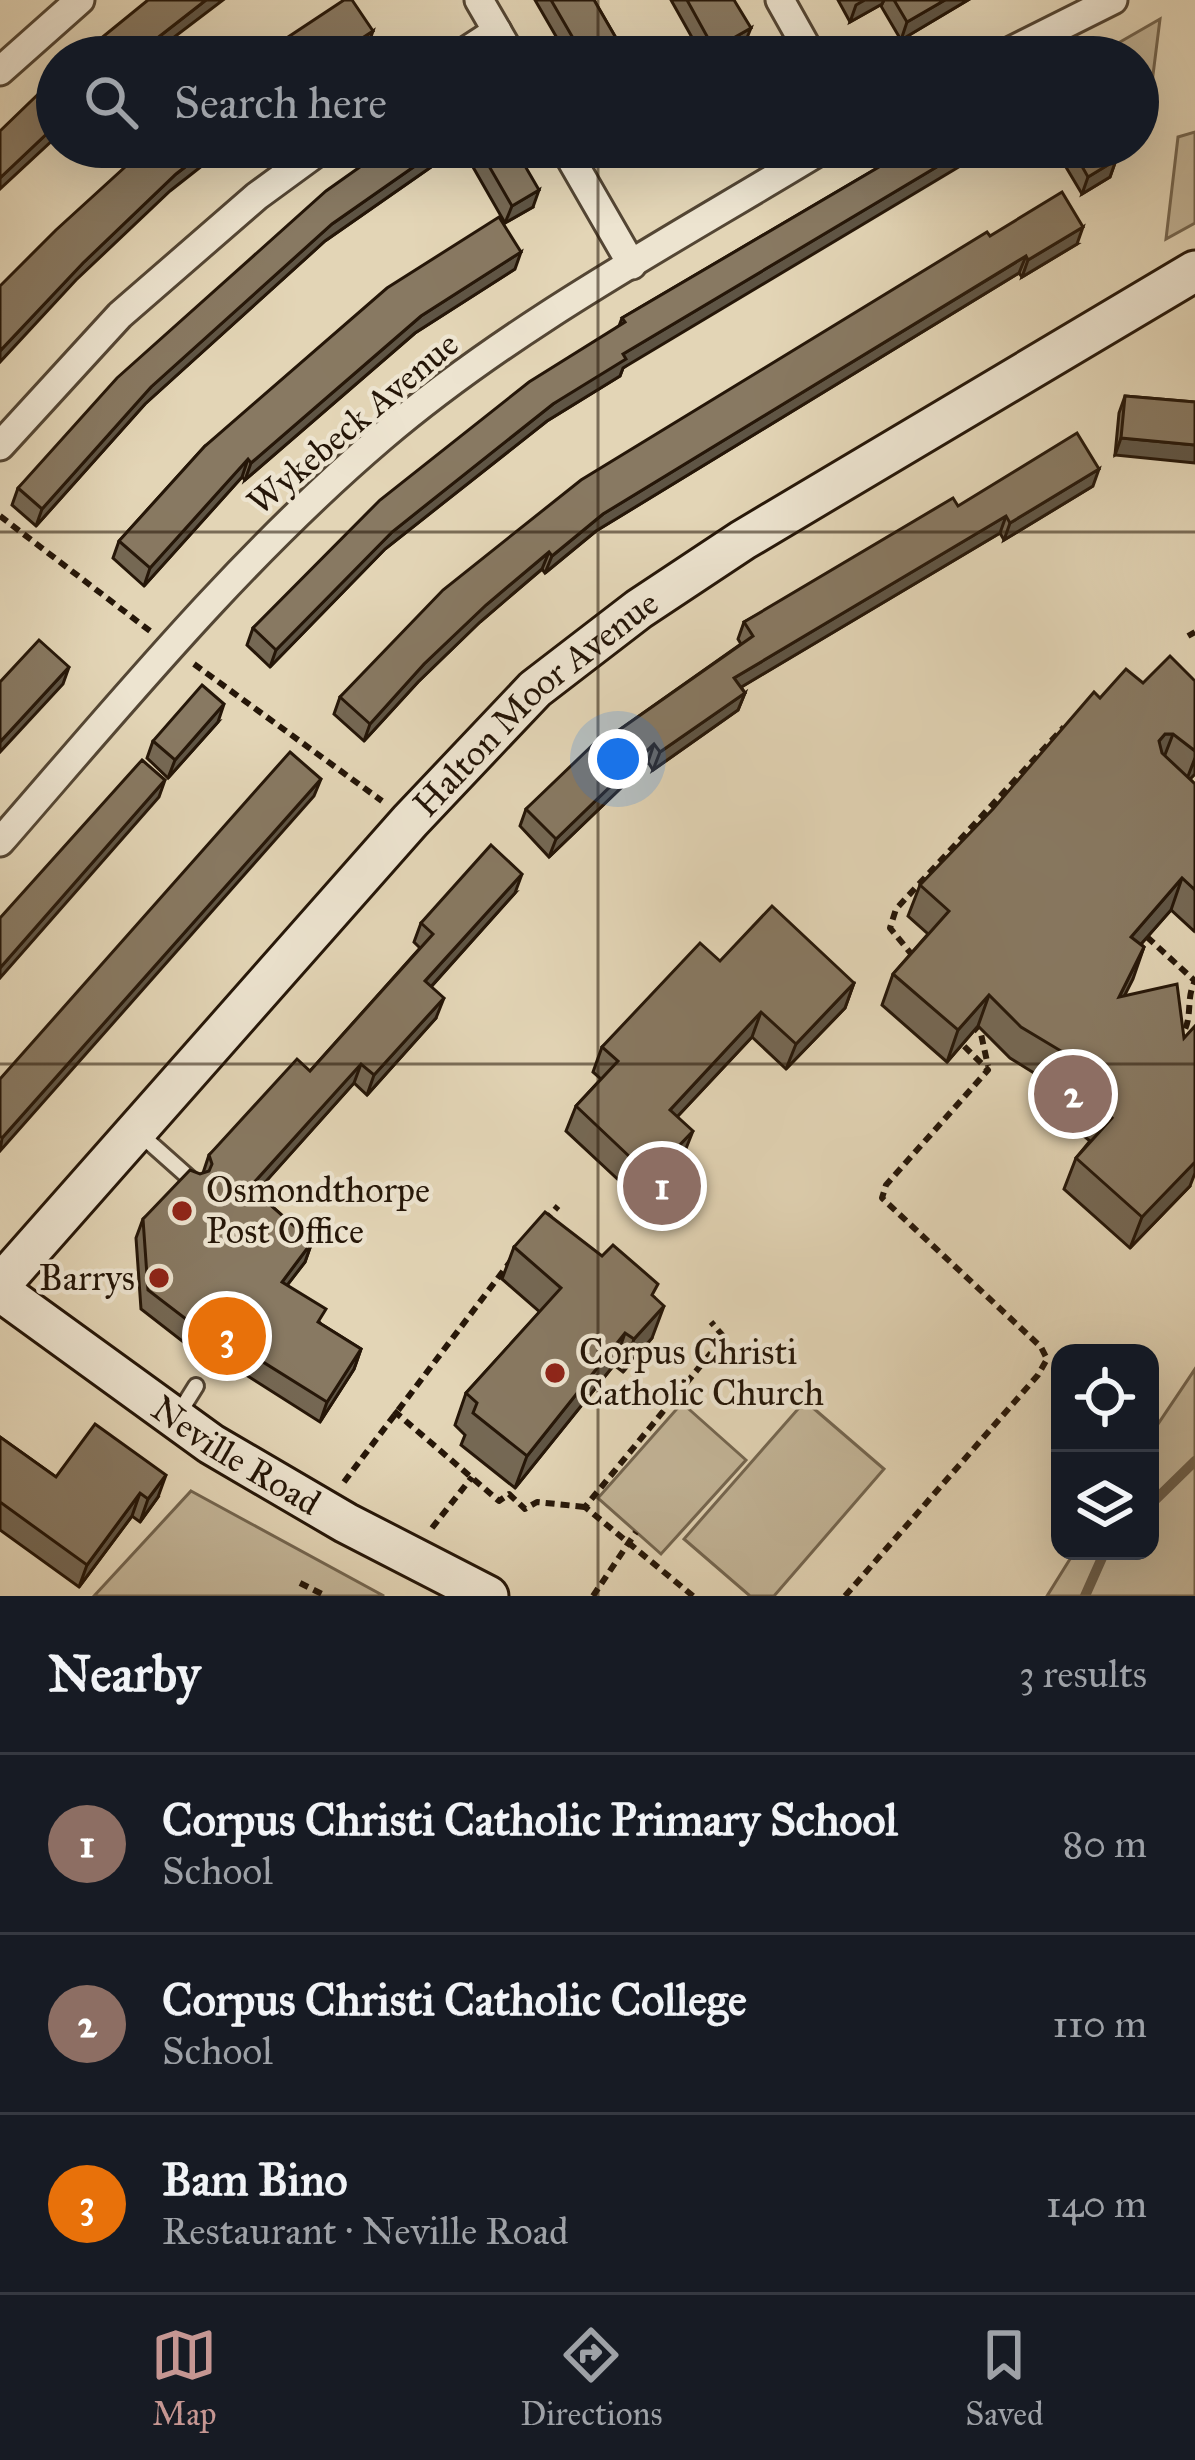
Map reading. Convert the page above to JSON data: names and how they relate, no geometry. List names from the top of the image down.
{
  "streets": {
    "street": ["Wykebeck Avenue", "Halton Moor Avenue", "Neville Road"]
  },
  "crossings": [
    ["Halton Moor Avenue", "Neville Road"]
  ],
  "places": ["Osmondthorpe Post Office", "Barrys", "Corpus Christi Catholic Church"],
  "page": {
    "search": "Search here",
    "pins": ["2", "1", "3"],
    "heading": ["Nearby", "3 results"],
    "list": [
      {
        "mark": "1",
        "name": "Corpus Christi Catholic Primary School",
        "note": "School",
        "value": "80 m"
      },
      {
        "mark": "2",
        "name": "Corpus Christi Catholic College",
        "note": "School",
        "value": "110 m"
      },
      {
        "mark": "3",
        "name": "Bam Bino",
        "note": "Restaurant · Neville Road",
        "value": "140 m"
      }
    ],
    "nav": ["Map", "Directions", "Saved"]
  }
}
